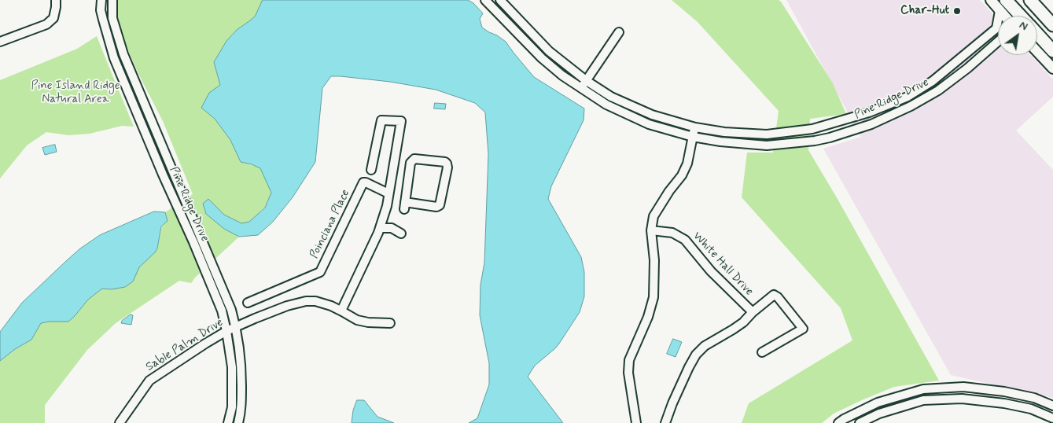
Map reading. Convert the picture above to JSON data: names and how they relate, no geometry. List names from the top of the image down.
{
  "streets": {
    "street": [
      "Pine Ridge Drive",
      "Poinciana Place",
      "White Hall Drive",
      "Sable Palm Drive"
    ]
  },
  "crossings": [
    ["Pine Ridge Drive", "Sable Palm Drive"]
  ],
  "parks": ["Pine Island Ridge Natural Area"],
  "places": ["Char-Hut"],
  "north": "top right"
}
